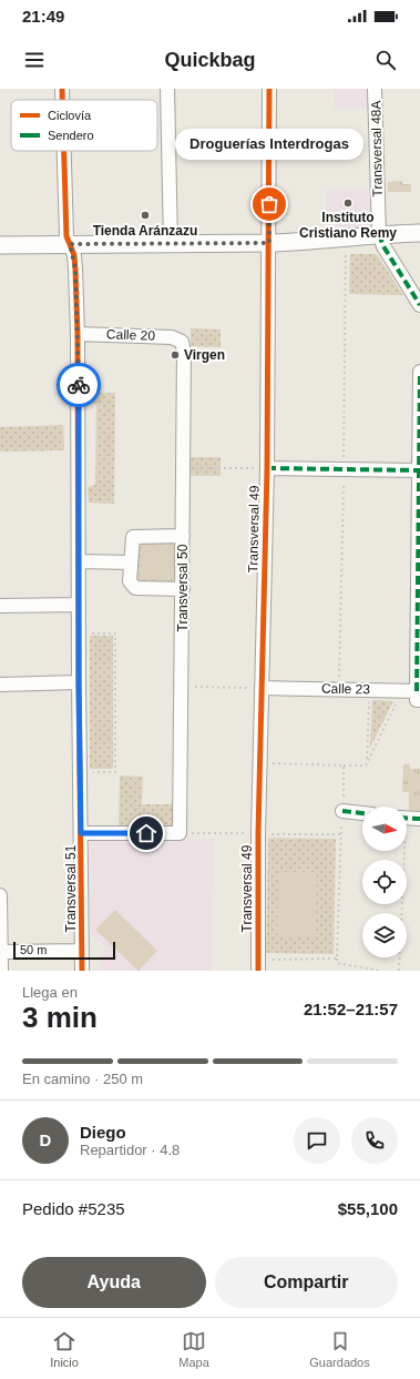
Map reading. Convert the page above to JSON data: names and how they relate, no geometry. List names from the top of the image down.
{
  "streets": {
    "street": [
      "Transversal 48A",
      "Calle 20",
      "Transversal 49",
      "Transversal 50",
      "Calle 23",
      "Transversal 51"
    ]
  },
  "crossings": [
    ["Calle 20", "Transversal 50"],
    ["Calle 20", "Transversal 51"],
    ["Transversal 49", "Calle 23"],
    ["Transversal 50", "Transversal 51"]
  ],
  "places": [
    "Instituto Cristiano Remy",
    "Droguerías Interdrogas",
    "Tienda Aránzazu",
    "Virgen"
  ],
  "legend": ["Ciclovía", "Sendero"],
  "scale_bar": "50 m",
  "north": "right",
  "page": {
    "status": "21:49",
    "header": "Quickbag",
    "bubble": "Droguerías Interdrogas",
    "scale": "50 m",
    "heading": ["3 min", "Llega en", "21:52–21:57"],
    "panel": [
      "Diego",
      "Repartidor · 4.8",
      "Pedido #5235",
      "$55,100"
    ],
    "bar": "En camino · 250 m",
    "round": "D",
    "buttons": ["Ayuda", "Compartir"],
    "tabs": ["Inicio", "Mapa", "Guardados"]
  }
}
